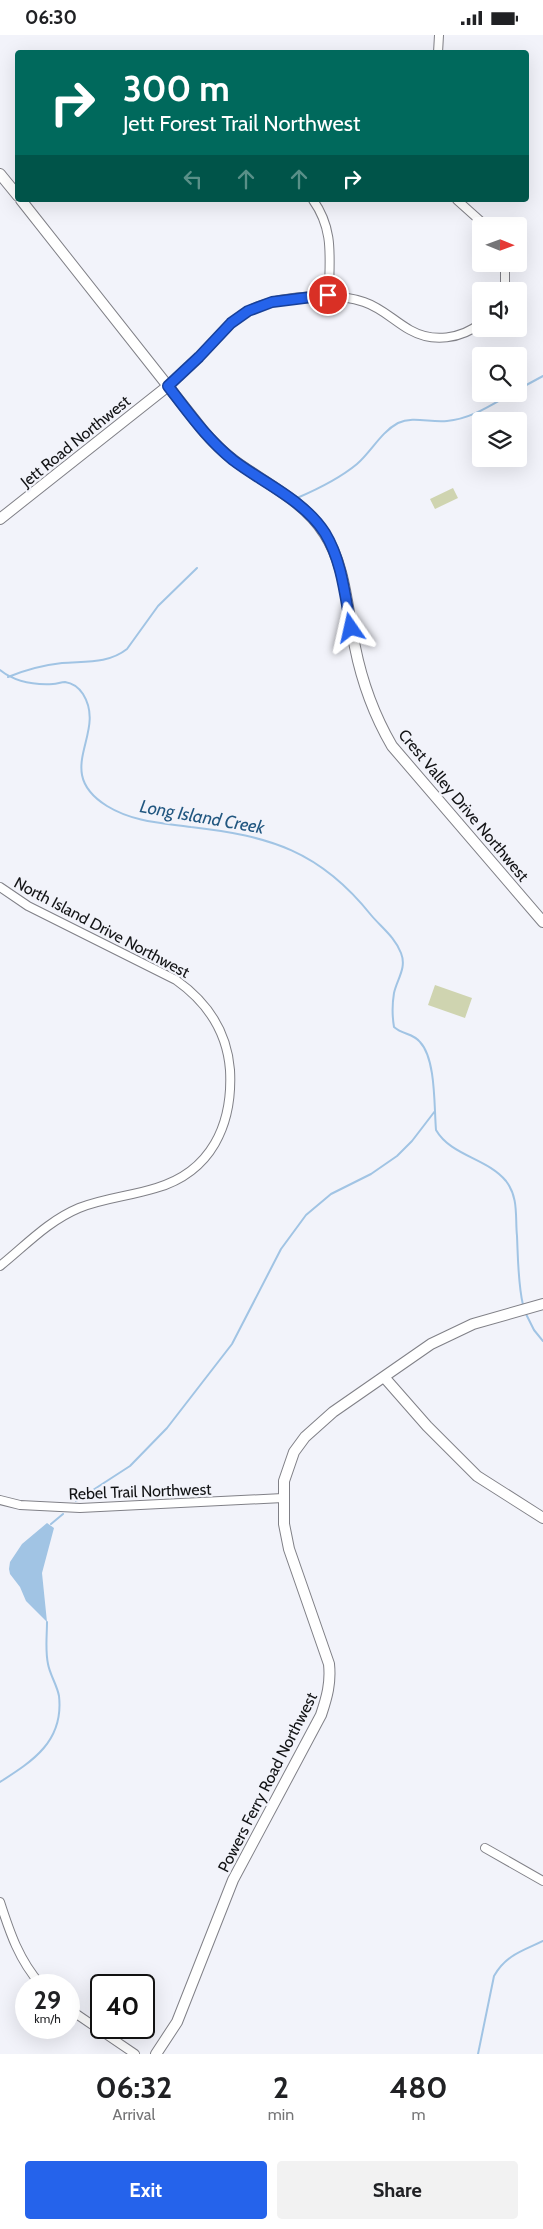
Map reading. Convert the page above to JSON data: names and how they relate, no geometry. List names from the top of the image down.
{
  "streets": {
    "street": [
      "Jett Road Northwest",
      "Crest Valley Drive Northwest",
      "North Island Drive Northwest",
      "Rebel Trail Northwest",
      "Powers Ferry Road Northwest"
    ]
  },
  "crossings": [
    ["Jett Road Northwest", "Crest Valley Drive Northwest"],
    ["Rebel Trail Northwest", "Powers Ferry Road Northwest"]
  ],
  "water": ["Long Island Creek"],
  "north": "right",
  "page": {
    "status": "06:30",
    "turn": ["300 m", "Jett Forest Trail Northwest"],
    "speed": "29 km/h",
    "limit": "40",
    "eta": [
      "06:32",
      "Arrival",
      "2",
      "min",
      "480",
      "m"
    ],
    "buttons": ["Exit", "Share"]
  }
}
